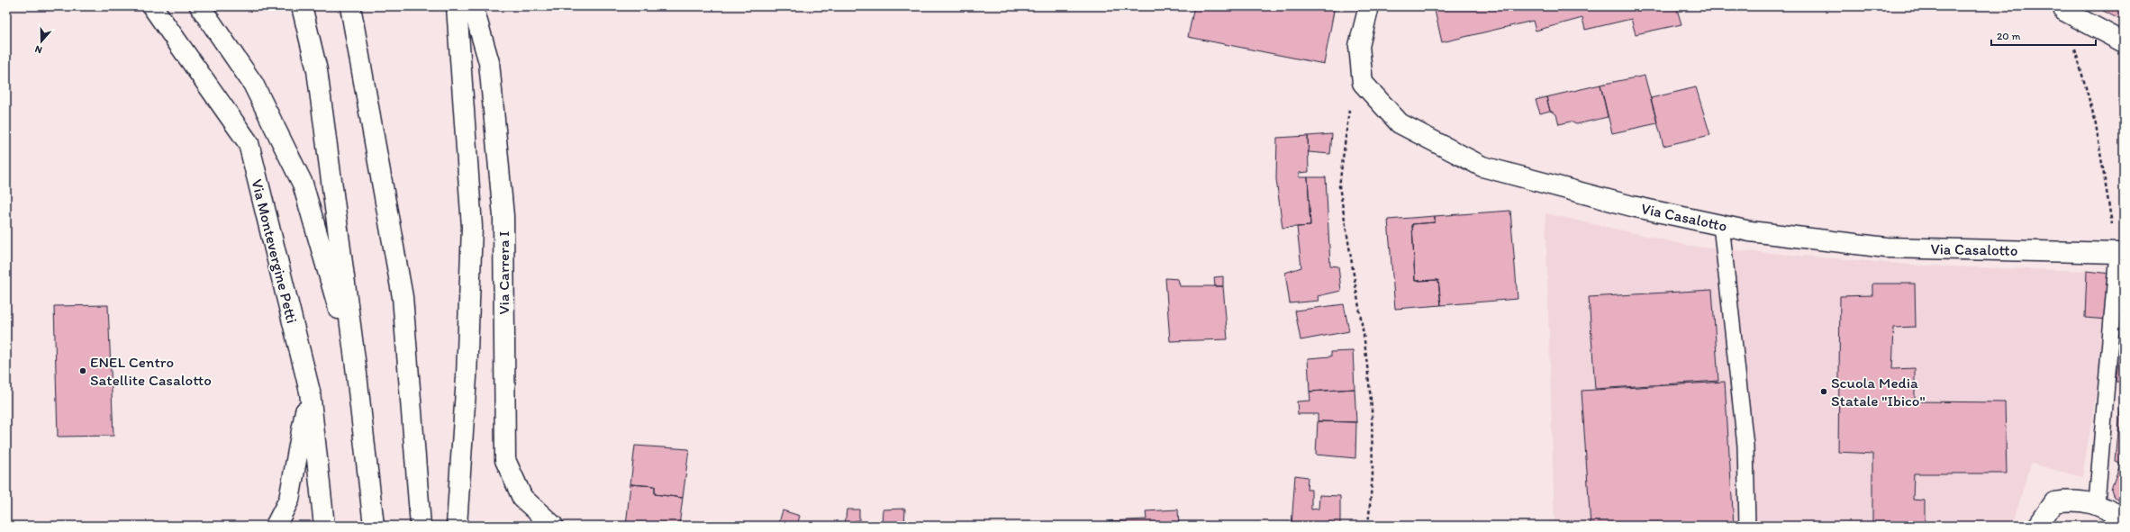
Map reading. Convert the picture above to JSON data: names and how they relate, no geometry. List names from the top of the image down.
{
  "streets": {
    "main road": ["Via Casalotto", "Via Montevergine Petti", "Via Carrera I"]
  },
  "places": ["ENEL Centro Satellite Casalotto", "Scuola Media Statale \"Ibico\""],
  "scale_bar": "20 m",
  "north": "bottom"
}
